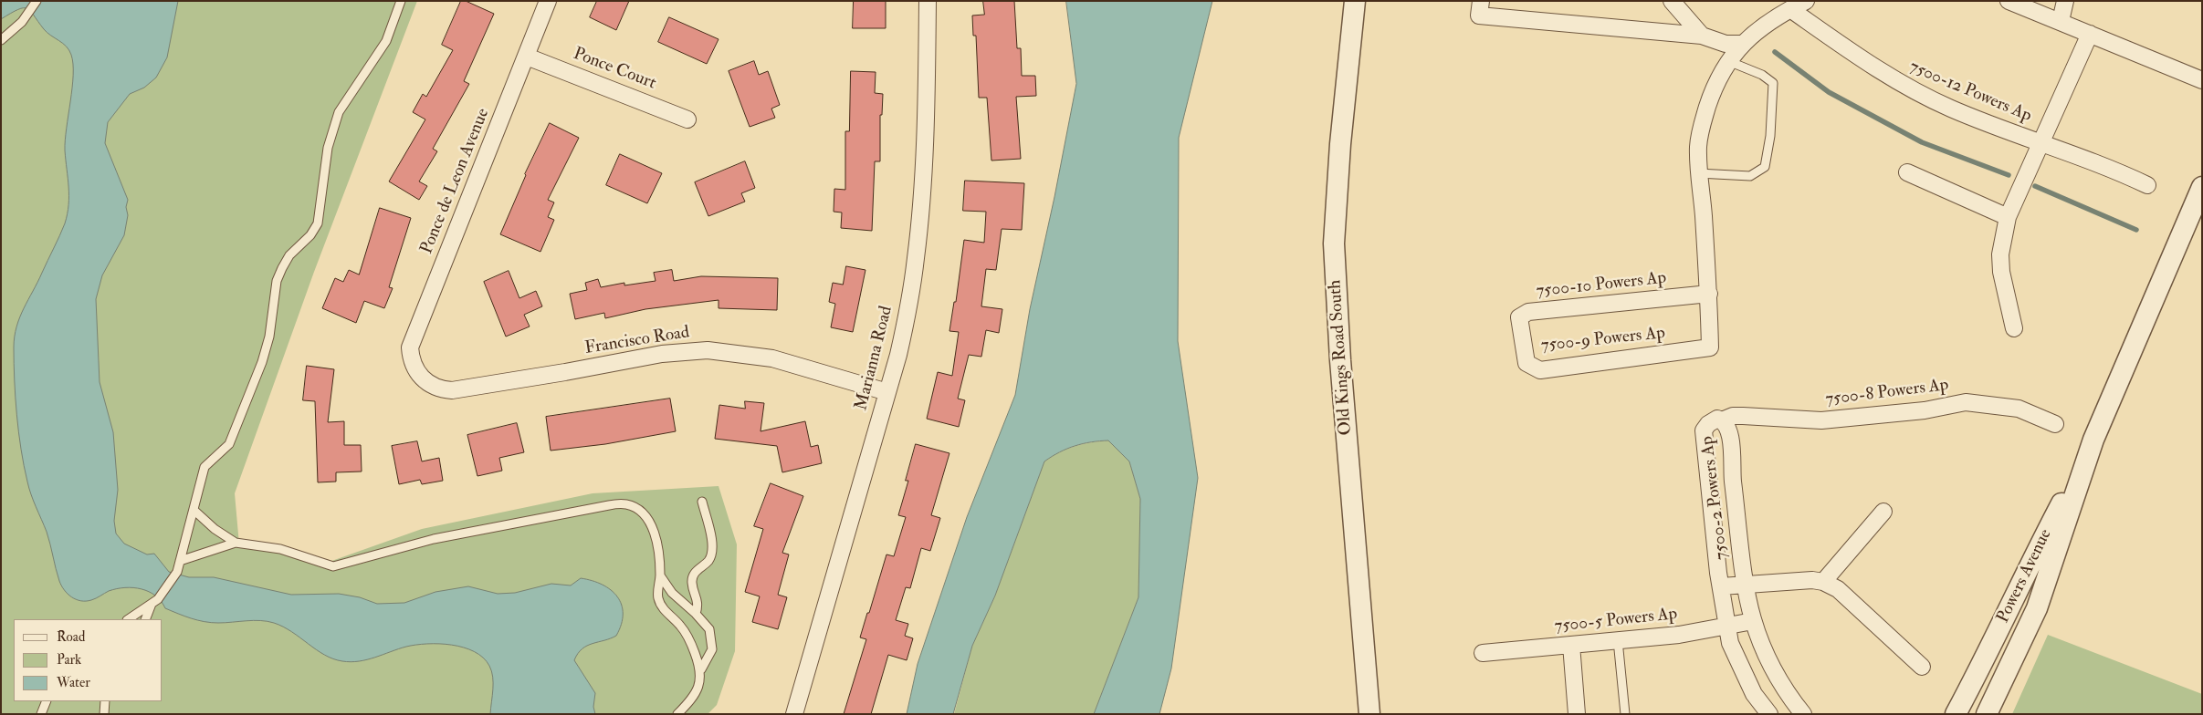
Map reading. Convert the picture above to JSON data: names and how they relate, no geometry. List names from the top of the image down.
{
  "streets": {
    "street": [
      "Ponce Court",
      "7500-12 Powers Ap",
      "Ponce de Leon Avenue",
      "7500-10 Powers Ap",
      "7500-9 Powers Ap",
      "Francisco Road",
      "Old Kings Road South",
      "Marianna Road",
      "7500-8 Powers Ap",
      "7500-2 Powers Ap",
      "Powers Avenue",
      "7500-5 Powers Ap"
    ]
  },
  "crossings": [
    ["Ponce Court", "Ponce de Leon Avenue"],
    ["Ponce de Leon Avenue", "Francisco Road"],
    ["7500-10 Powers Ap", "7500-9 Powers Ap"],
    ["Francisco Road", "Marianna Road"],
    ["7500-8 Powers Ap", "7500-2 Powers Ap"],
    ["7500-2 Powers Ap", "7500-5 Powers Ap"]
  ],
  "legend": ["Road", "Park", "Water"]
}
